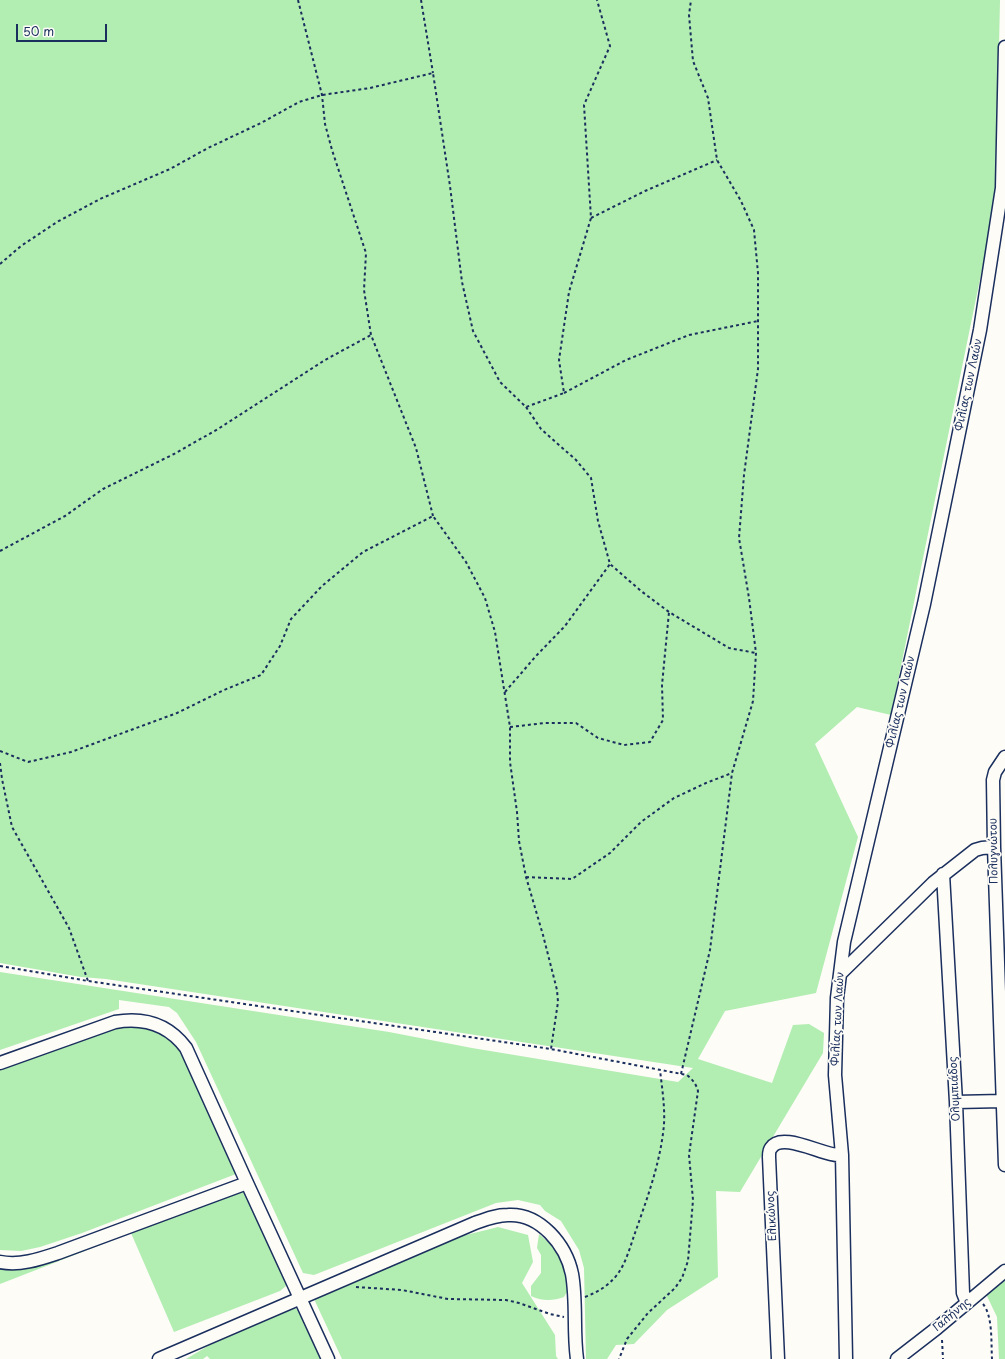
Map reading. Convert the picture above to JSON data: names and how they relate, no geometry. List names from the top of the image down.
{
  "streets": {
    "street": [
      "Φιλίας των Λαών",
      "Πολυγνώτου",
      "Ολυμπιάδος",
      "Ελικώνος",
      "Γαλήνης"
    ]
  },
  "crossings": [
    ["Φιλίας των Λαών", "Ελικώνος"],
    ["Ολυμπιάδος", "Γαλήνης"]
  ],
  "scale_bar": "50 m"
}
